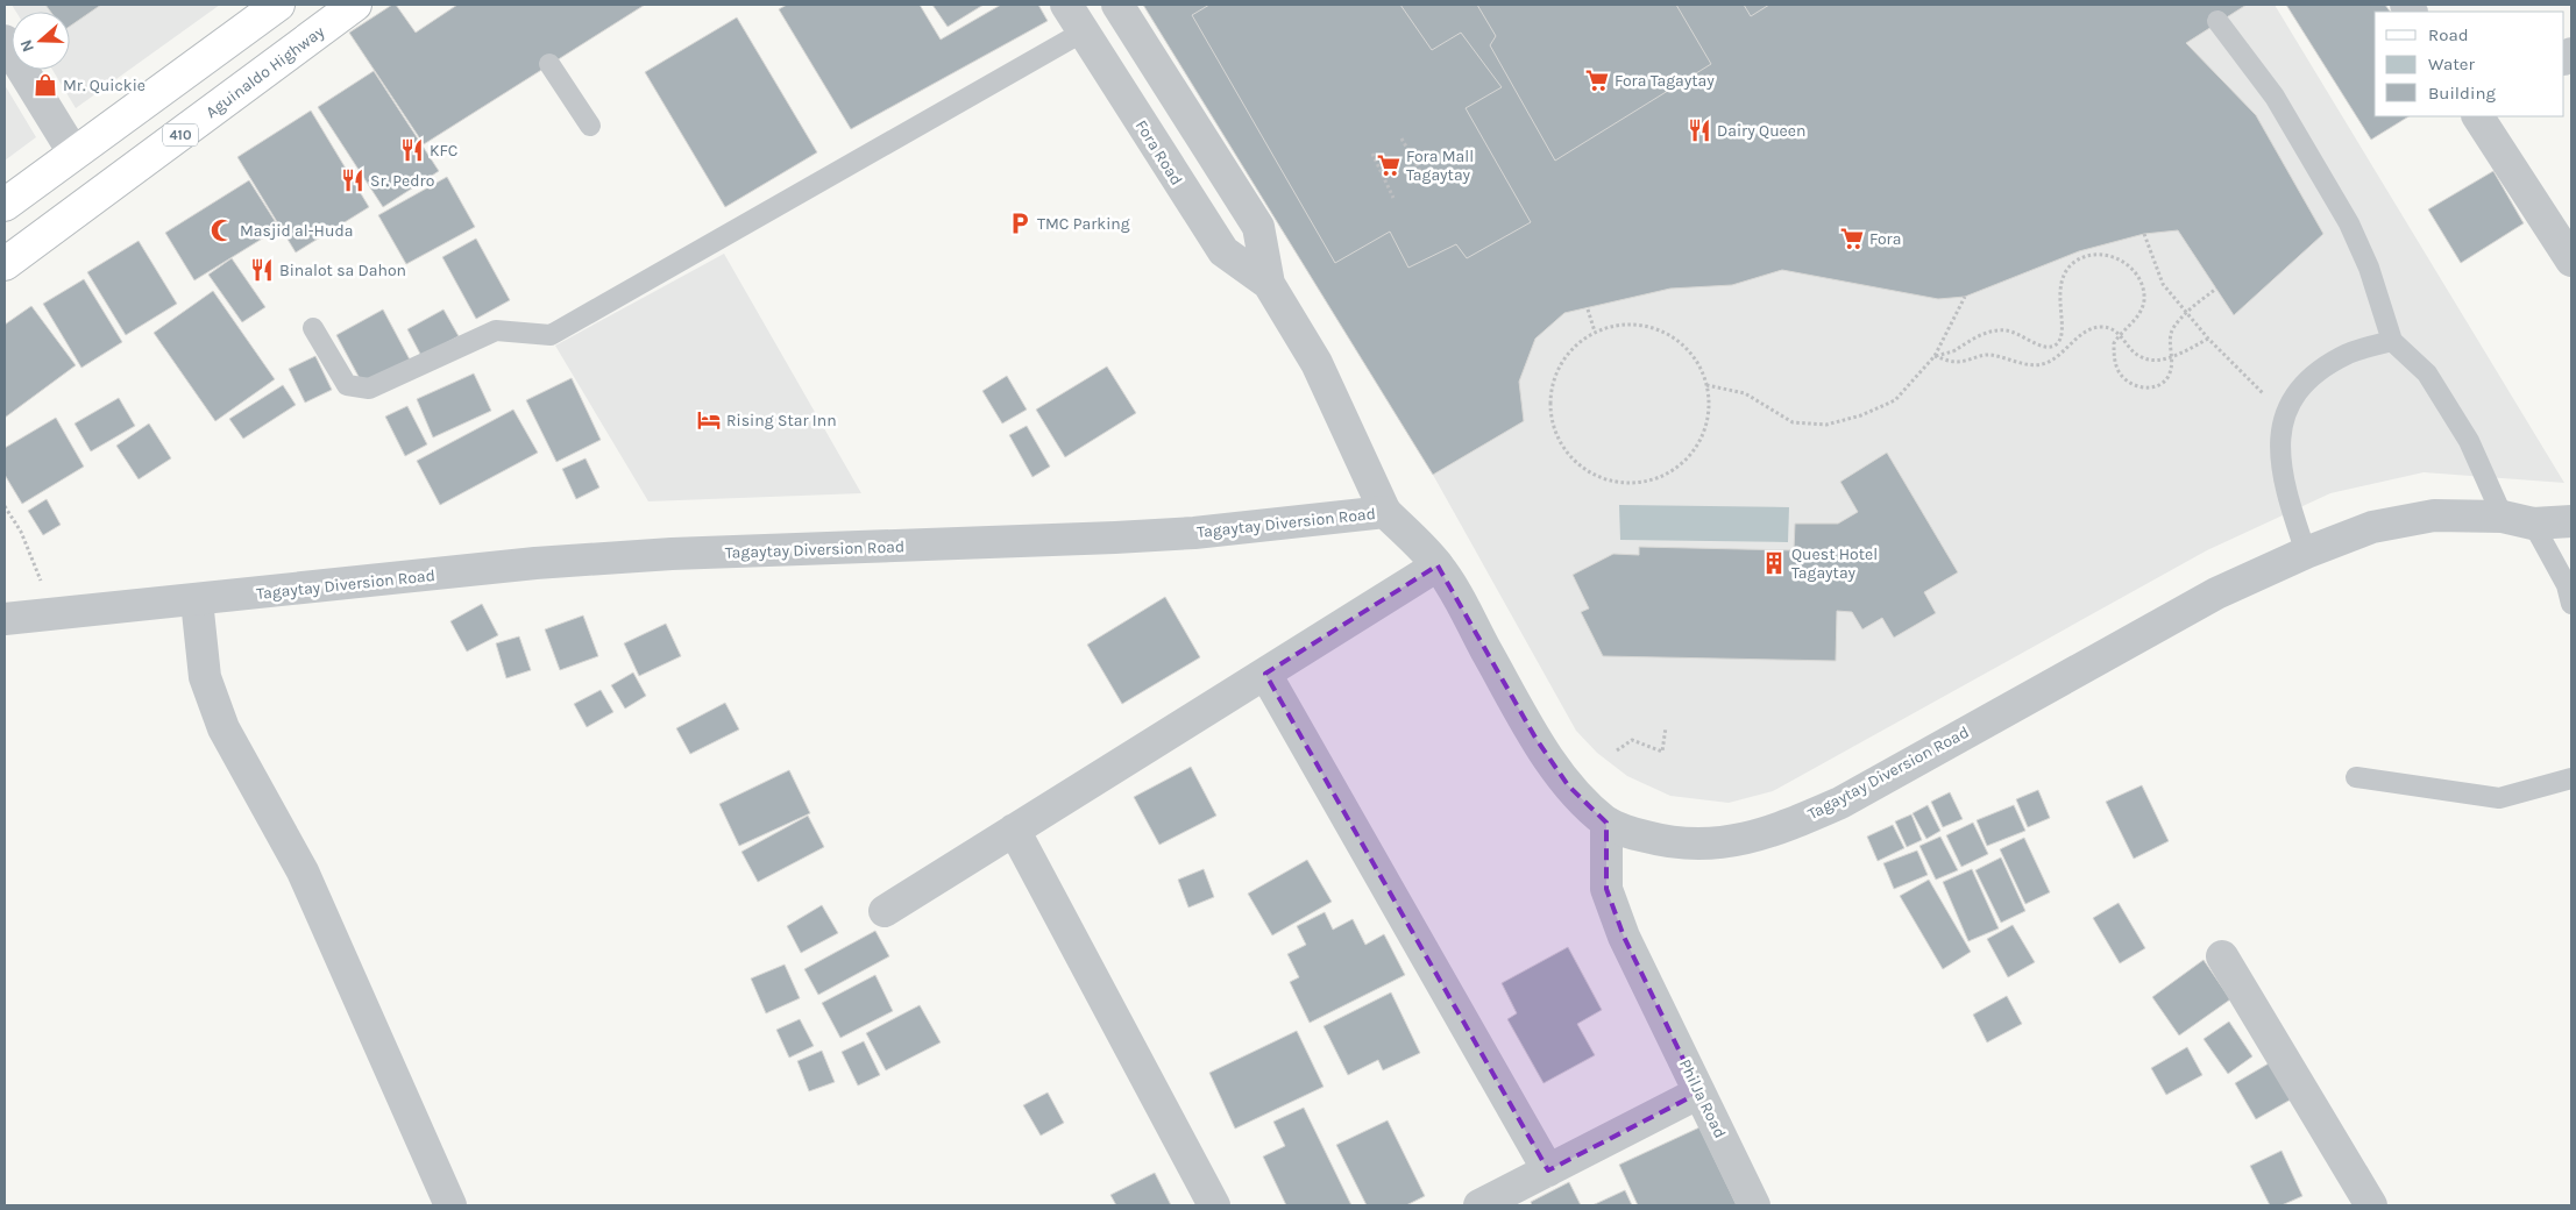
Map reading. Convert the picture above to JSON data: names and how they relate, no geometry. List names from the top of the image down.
{
  "streets": {
    "main road": ["Aguinaldo Highway", "410"],
    "street": ["Fora Road", "Tagaytay Diversion Road", "PhilJa Road"]
  },
  "crossings": [
    ["Fora Road", "Tagaytay Diversion Road"],
    ["Tagaytay Diversion Road", "PhilJa Road"]
  ],
  "places": {
    "supermarket": ["Fora Tagaytay", "Fora Mall Tagaytay", "Fora"],
    "shop": ["Mr. Quickie"],
    "restaurant": [
      "Dairy Queen",
      "KFC",
      "Sr. Pedro",
      "Binalot sa Dahon"
    ],
    "parking": ["TMC Parking"],
    "mosque": ["Masjid al-Huda"],
    "hotel": ["Rising Star Inn"],
    "building": ["Quest Hotel Tagaytay"]
  },
  "legend": ["Road", "Water", "Building"],
  "north": "left"
}
